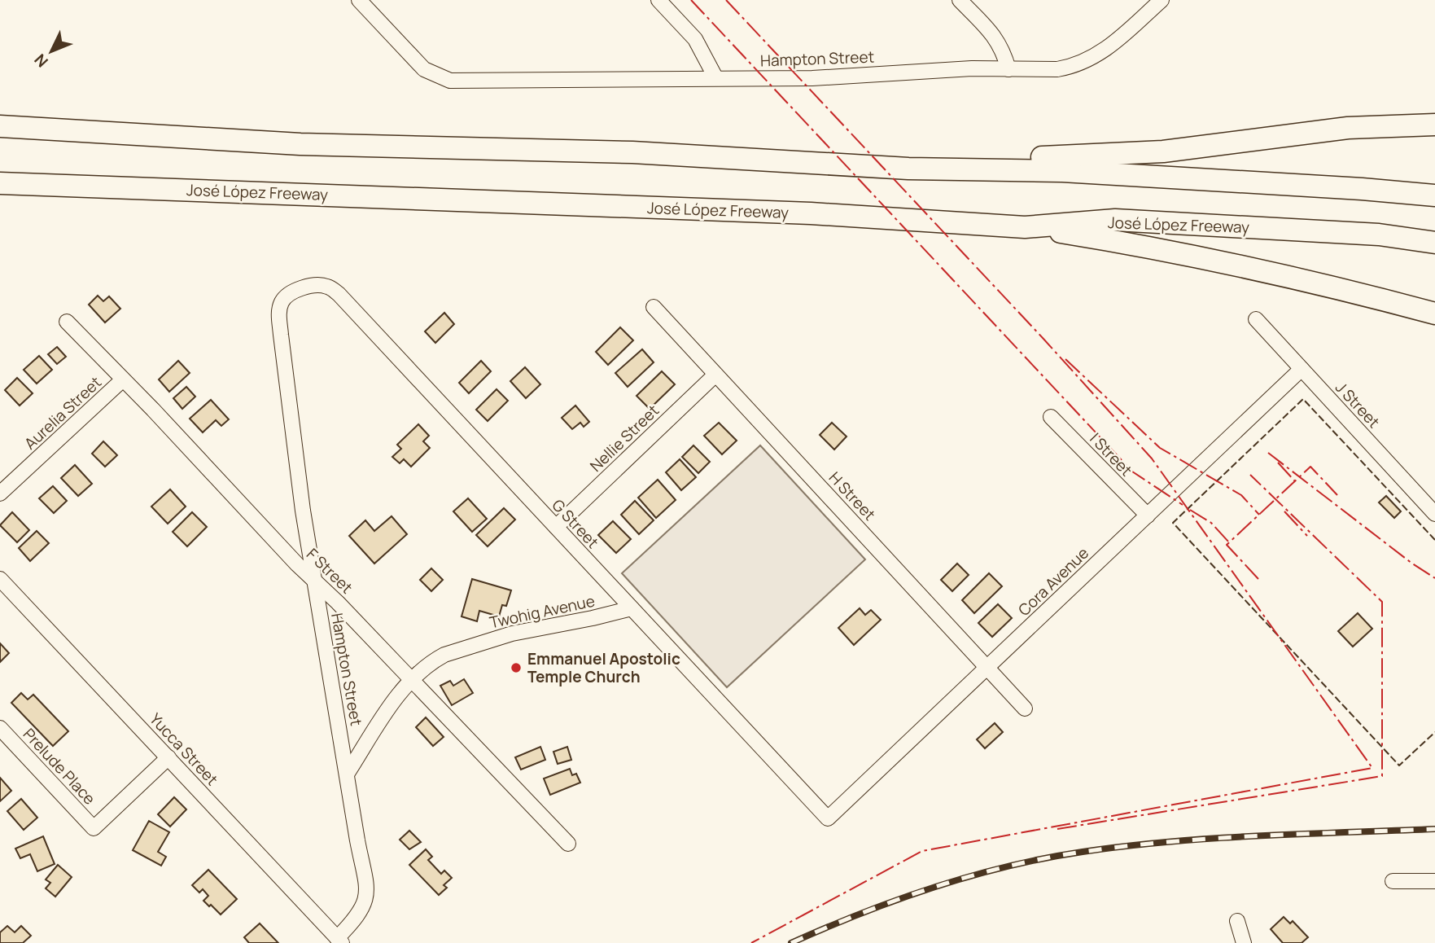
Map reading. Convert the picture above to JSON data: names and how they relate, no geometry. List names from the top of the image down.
{
  "streets": {
    "highway": ["José López Freeway"],
    "street": [
      "Hampton Street",
      "J Street",
      "Aurelia Street",
      "Nellie Street",
      "I Street",
      "H Street",
      "G Street",
      "F Street",
      "Cora Avenue",
      "Twohig Avenue",
      "Yucca Street",
      "Prelude Place"
    ]
  },
  "crossings": [
    ["Hampton Street", "G Street"],
    ["Hampton Street", "F Street"],
    ["Hampton Street", "Twohig Avenue"],
    ["Hampton Street", "Yucca Street"],
    ["J Street", "Cora Avenue"],
    ["Aurelia Street", "F Street"],
    ["Nellie Street", "H Street"],
    ["Nellie Street", "G Street"],
    ["I Street", "Cora Avenue"],
    ["H Street", "Cora Avenue"],
    ["G Street", "Cora Avenue"],
    ["G Street", "Twohig Avenue"],
    ["F Street", "Twohig Avenue"],
    ["Yucca Street", "Prelude Place"]
  ],
  "places": ["Emmanuel Apostolic Temple Church"],
  "north": "bottom left"
}
